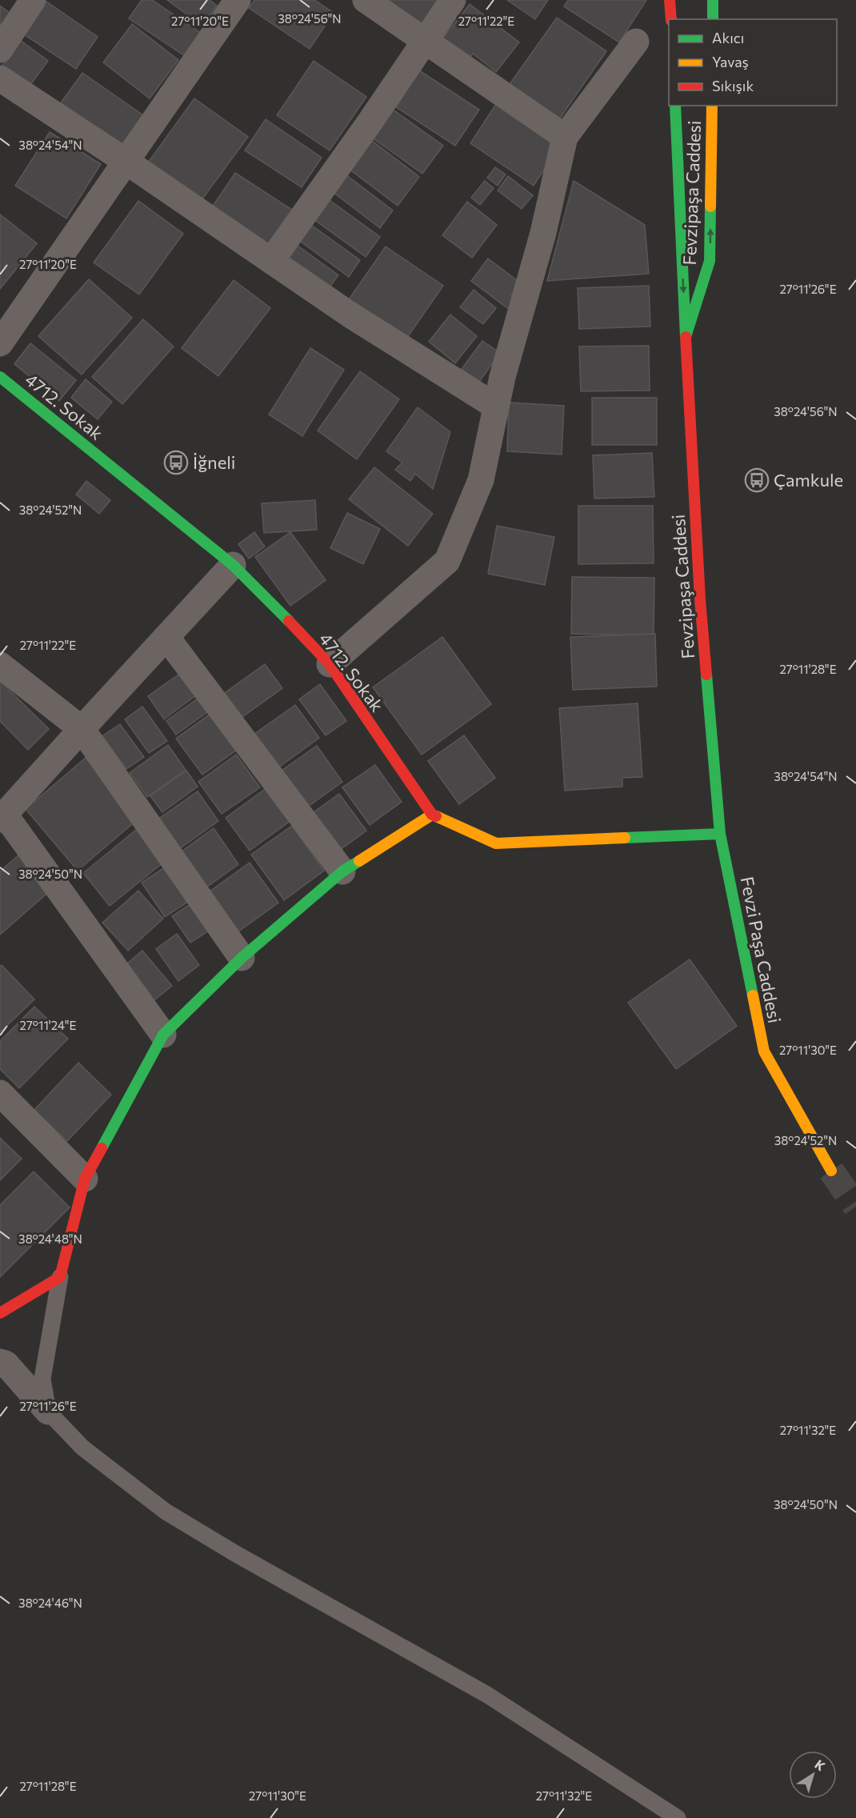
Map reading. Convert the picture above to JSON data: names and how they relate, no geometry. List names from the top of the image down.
{
  "streets": {
    "street": ["Fevzipaşa Caddesi", "4712. Sokak", "Fevzi Paşa Caddesi"]
  },
  "crossings": [
    ["Fevzipaşa Caddesi", "Fevzi Paşa Caddesi"]
  ],
  "places": {
    "bus stop": ["İğneli", "Çamkule"]
  },
  "legend": ["Akıcı", "Yavaş", "Sıkışık"],
  "north": "top right",
  "coordinates": [
    "38°24'56\"N",
    "27°11'20\"E",
    "27°11'22\"E",
    "38°24'54\"N",
    "27°11'26\"E",
    "38°24'52\"N",
    "27°11'28\"E",
    "38°24'50\"N",
    "27°11'24\"E",
    "27°11'30\"E",
    "38°24'48\"N",
    "27°11'32\"E",
    "38°24'46\"N"
  ]
}
